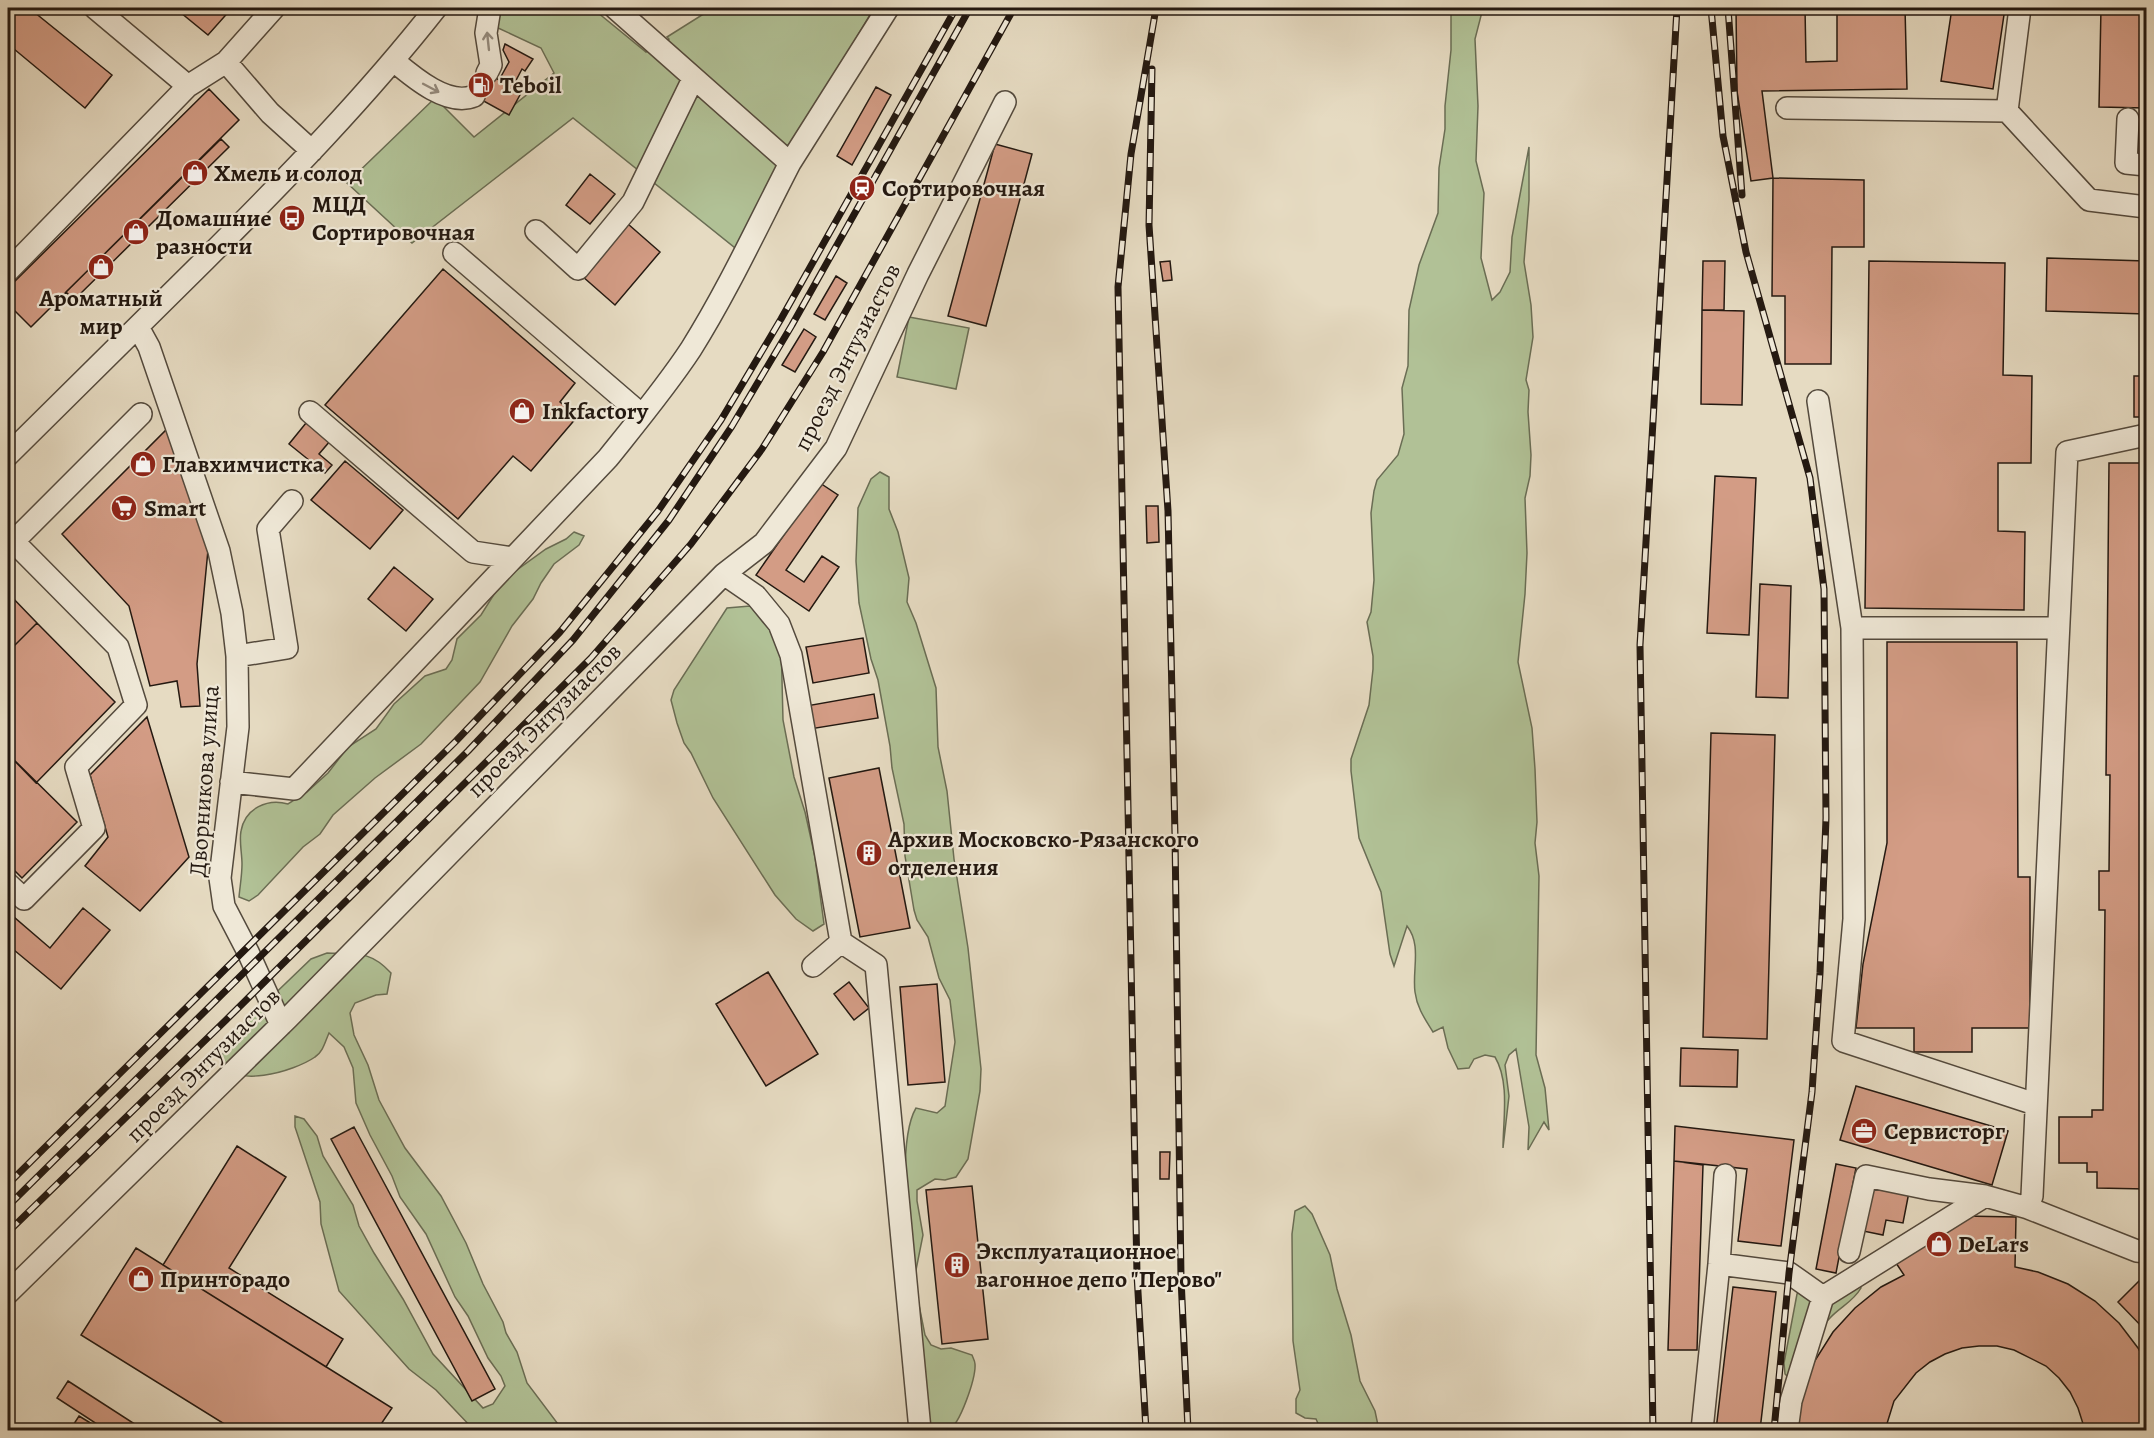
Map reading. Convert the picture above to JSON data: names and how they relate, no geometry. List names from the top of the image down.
{
  "streets": {
    "street": ["проезд Энтузиастов", "Дворникова улица"]
  },
  "crossings": [
    ["проезд Энтузиастов", "Дворникова улица"]
  ],
  "places": {
    "fuel station": ["Teboil"],
    "shop": [
      "Хмель и солод",
      "Домашние разности",
      "Ароматный мир",
      "Inkfactory",
      "Главхимчистка",
      "DeLars",
      "Принторадо"
    ],
    "station": ["Сортировочная"],
    "bus stop": ["МЦД Сортировочная"],
    "supermarket": ["Smart"],
    "building": ["Архив Московско-Рязанского отделения", "Эксплуатационное вагонное депо \"Перово\""],
    "office": ["Сервисторг"]
  }
}
